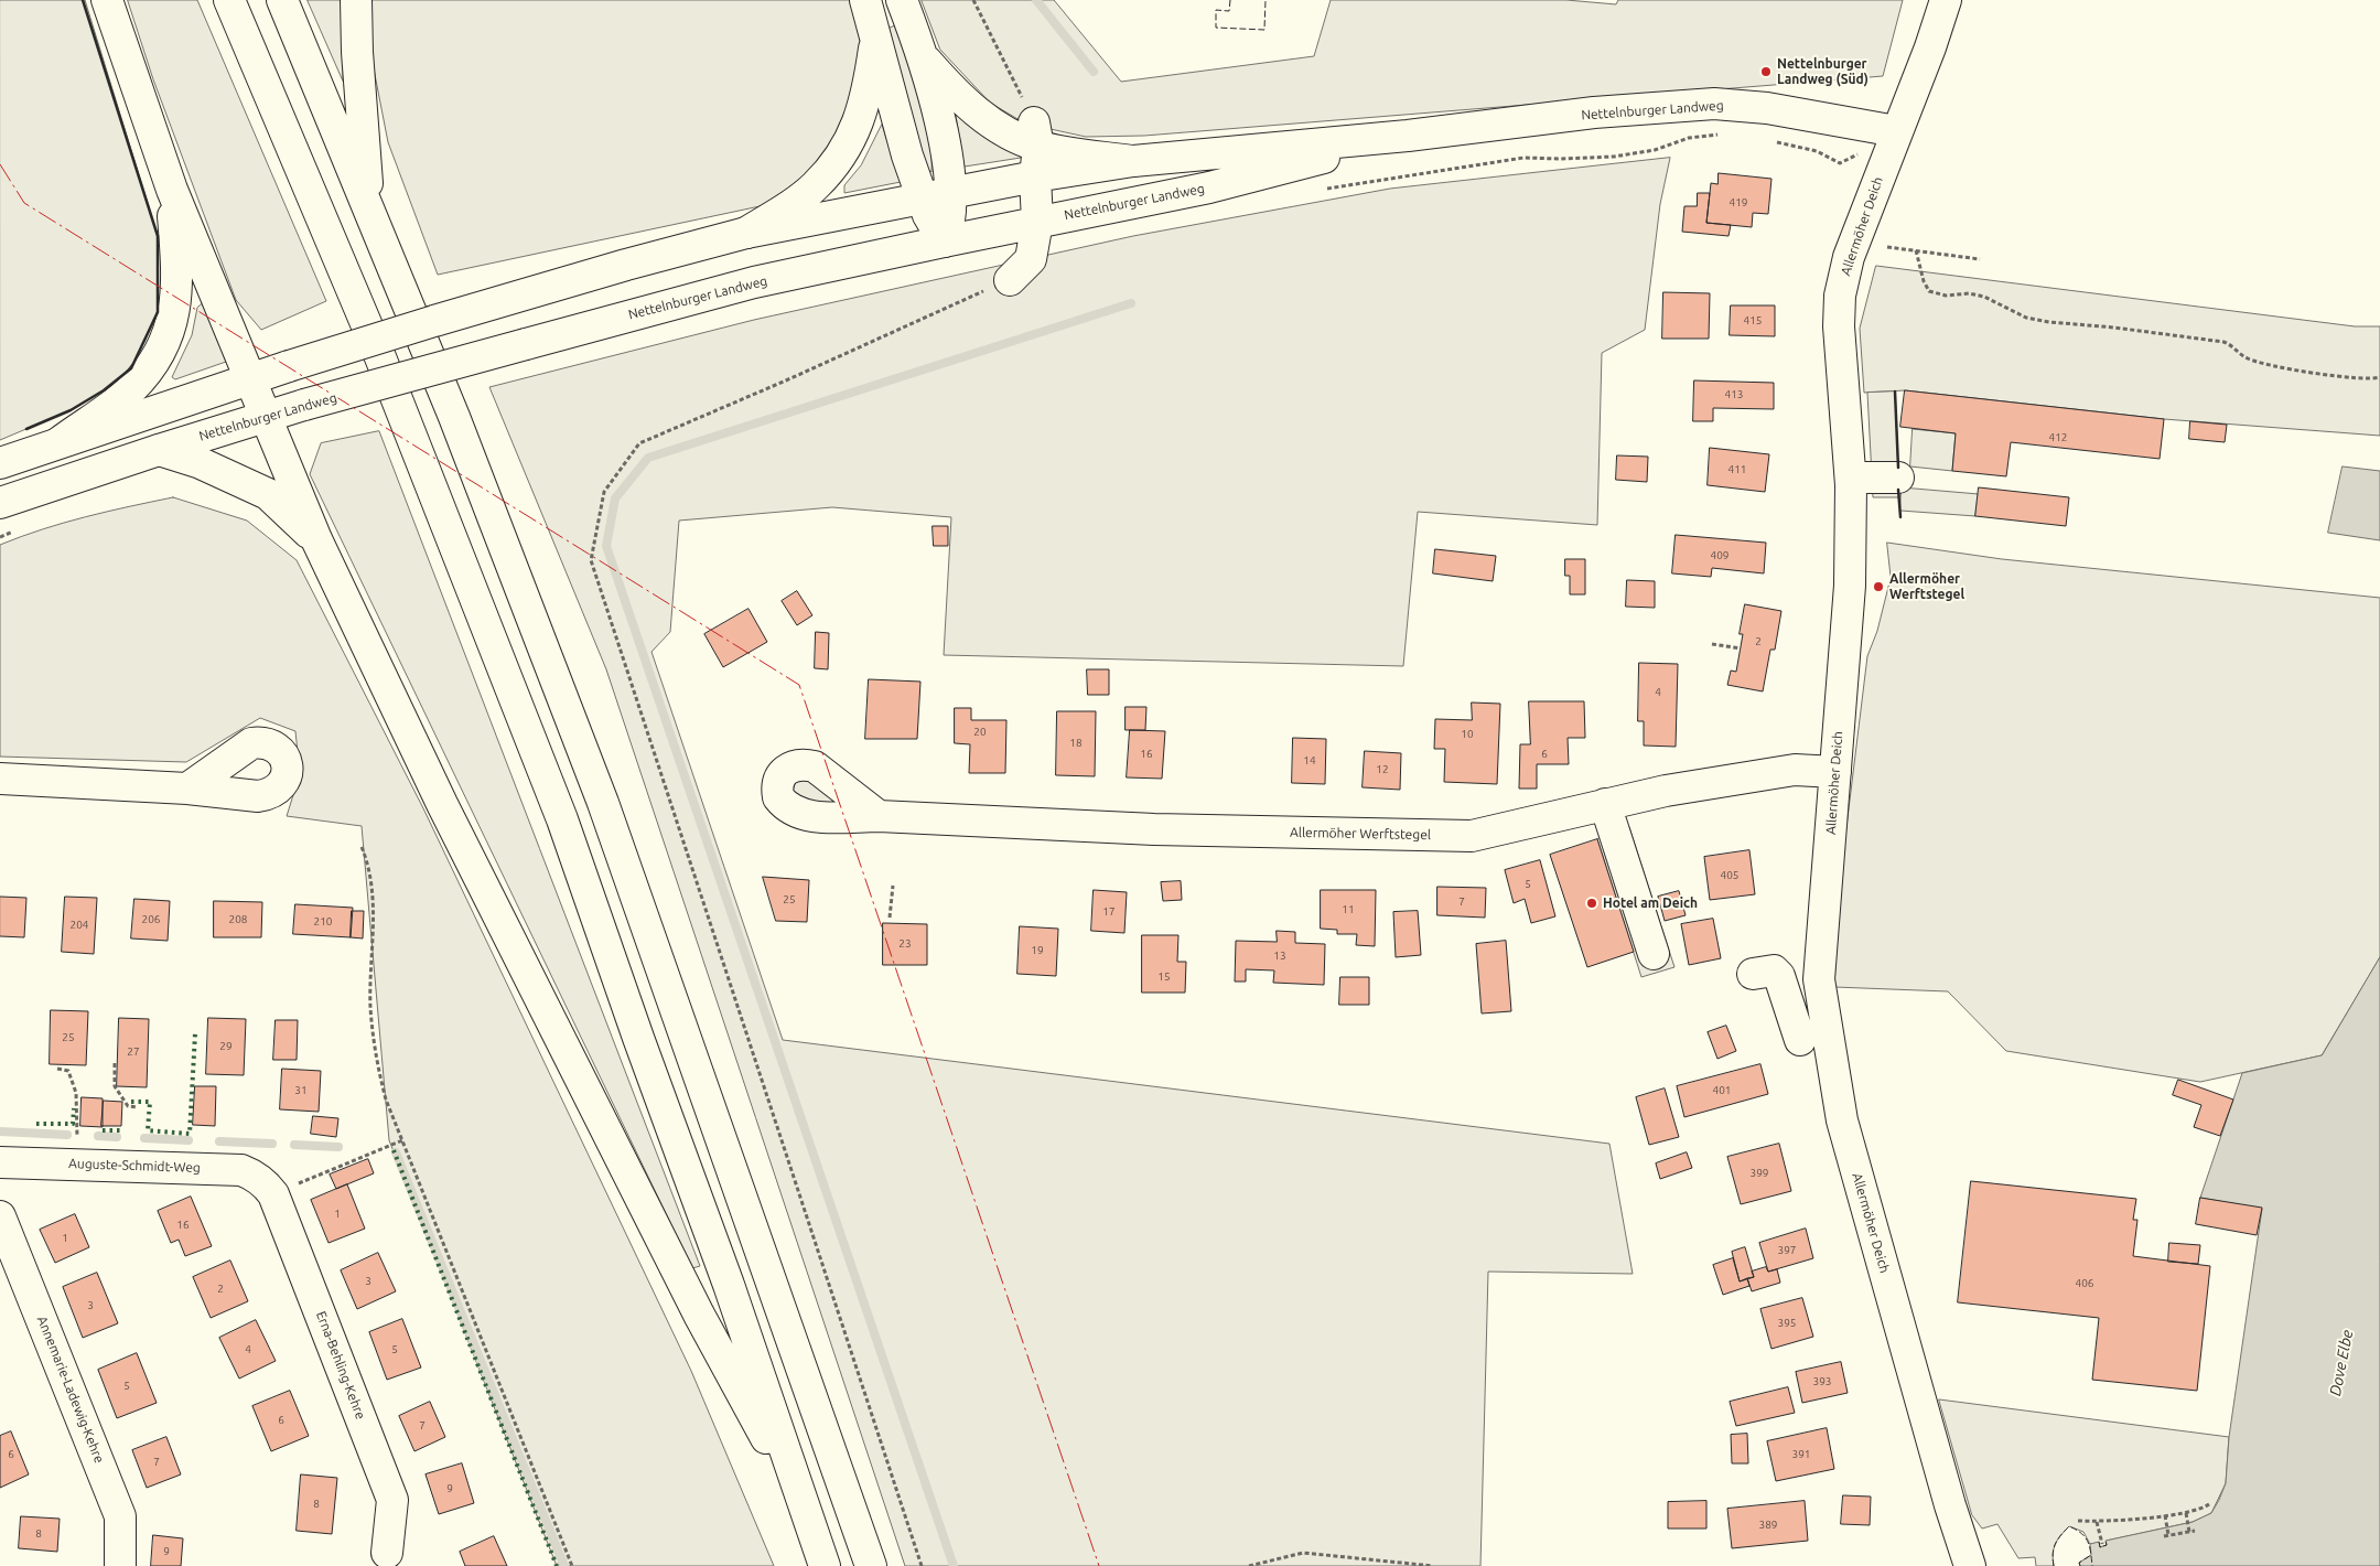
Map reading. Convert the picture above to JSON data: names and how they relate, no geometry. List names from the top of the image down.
{
  "streets": {
    "main road": [
      "Nettelnburger Landweg",
      "Allermöher Deich",
      "Allermöher Werftstegel",
      "Auguste-Schmidt-Weg",
      "Erna-Behling-Kehre",
      "Annemarie-Ladewig-Kehre"
    ]
  },
  "crossings": [
    ["Nettelnburger Landweg", "Allermöher Deich"],
    ["Allermöher Deich", "Allermöher Werftstegel"],
    ["Auguste-Schmidt-Weg", "Erna-Behling-Kehre"]
  ],
  "water": ["Dove Elbe"],
  "places": ["Nettelnburger Landweg (Süd)", "Allermöher Werftstegel", "Hotel am Deich"],
  "house_numbers": [
    "419",
    "415",
    "413",
    "412",
    "411",
    "409",
    "2",
    "4",
    "20",
    "10",
    "18",
    "16",
    "6",
    "14",
    "12",
    "405",
    "5",
    "25",
    "7",
    "11",
    "17",
    "206",
    "208",
    "210",
    "204",
    "23",
    "19",
    "13",
    "15",
    "25",
    "29",
    "27",
    "31",
    "401",
    "399",
    "1",
    "16",
    "1",
    "397",
    "3",
    "406",
    "2",
    "3",
    "395",
    "4",
    "5",
    "393",
    "5",
    "6",
    "7",
    "6",
    "391",
    "7",
    "9",
    "8",
    "389",
    "8",
    "9"
  ]
}
